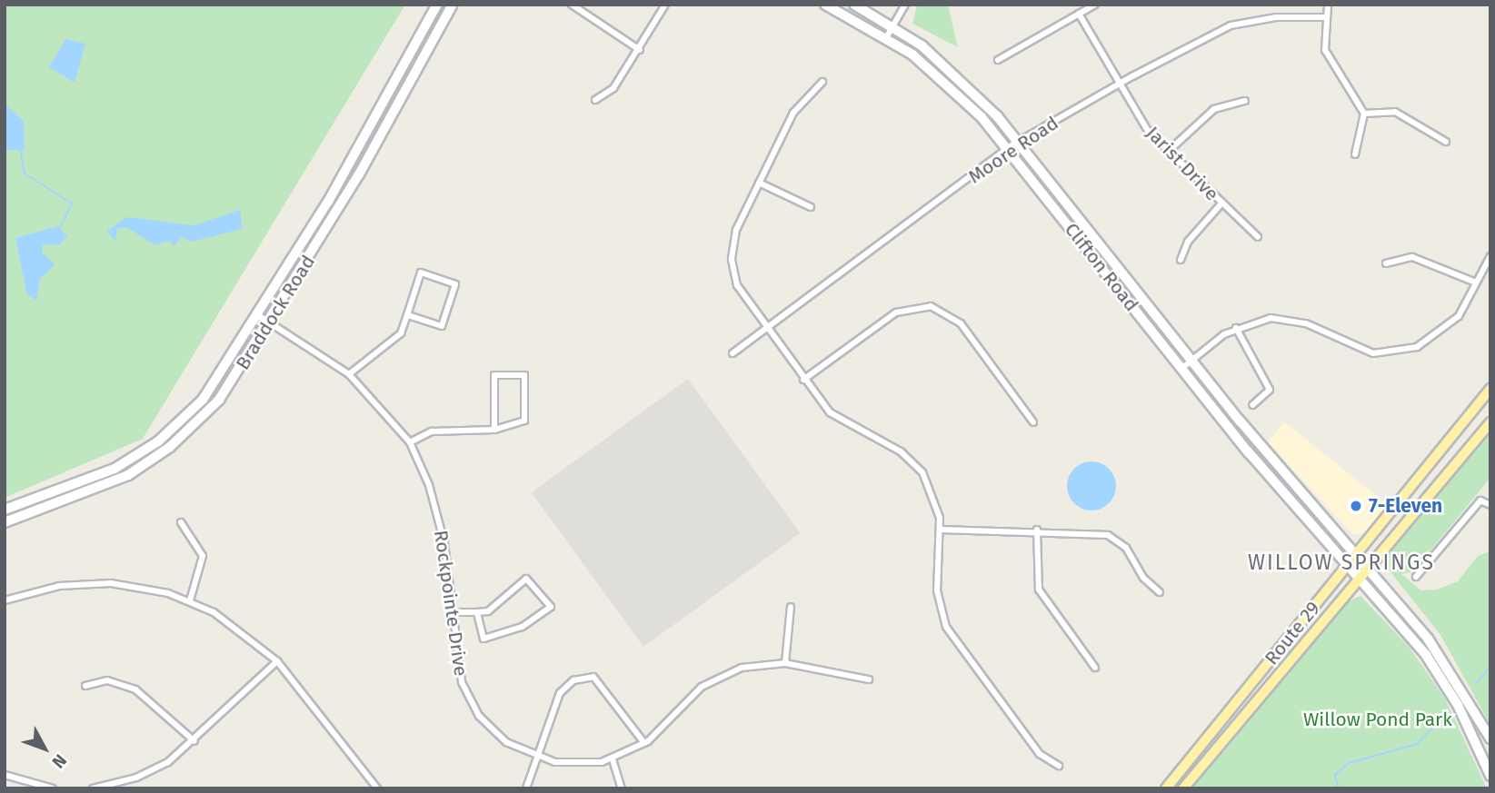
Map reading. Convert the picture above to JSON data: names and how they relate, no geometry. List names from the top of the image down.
{
  "streets": {
    "main road": ["Clifton Road", "Braddock Road", "Route 29"],
    "street": ["Moore Road", "Jarist Drive", "Rockpointe Drive"]
  },
  "crossings": [
    ["Moore Road", "Jarist Drive"],
    ["Moore Road", "Clifton Road"],
    ["Clifton Road", "Route 29"],
    ["Braddock Road", "Rockpointe Drive"]
  ],
  "districts": ["WILLOW SPRINGS"],
  "parks": ["Willow Pond Park"],
  "places": ["7-Eleven"],
  "north": "bottom right"
}
